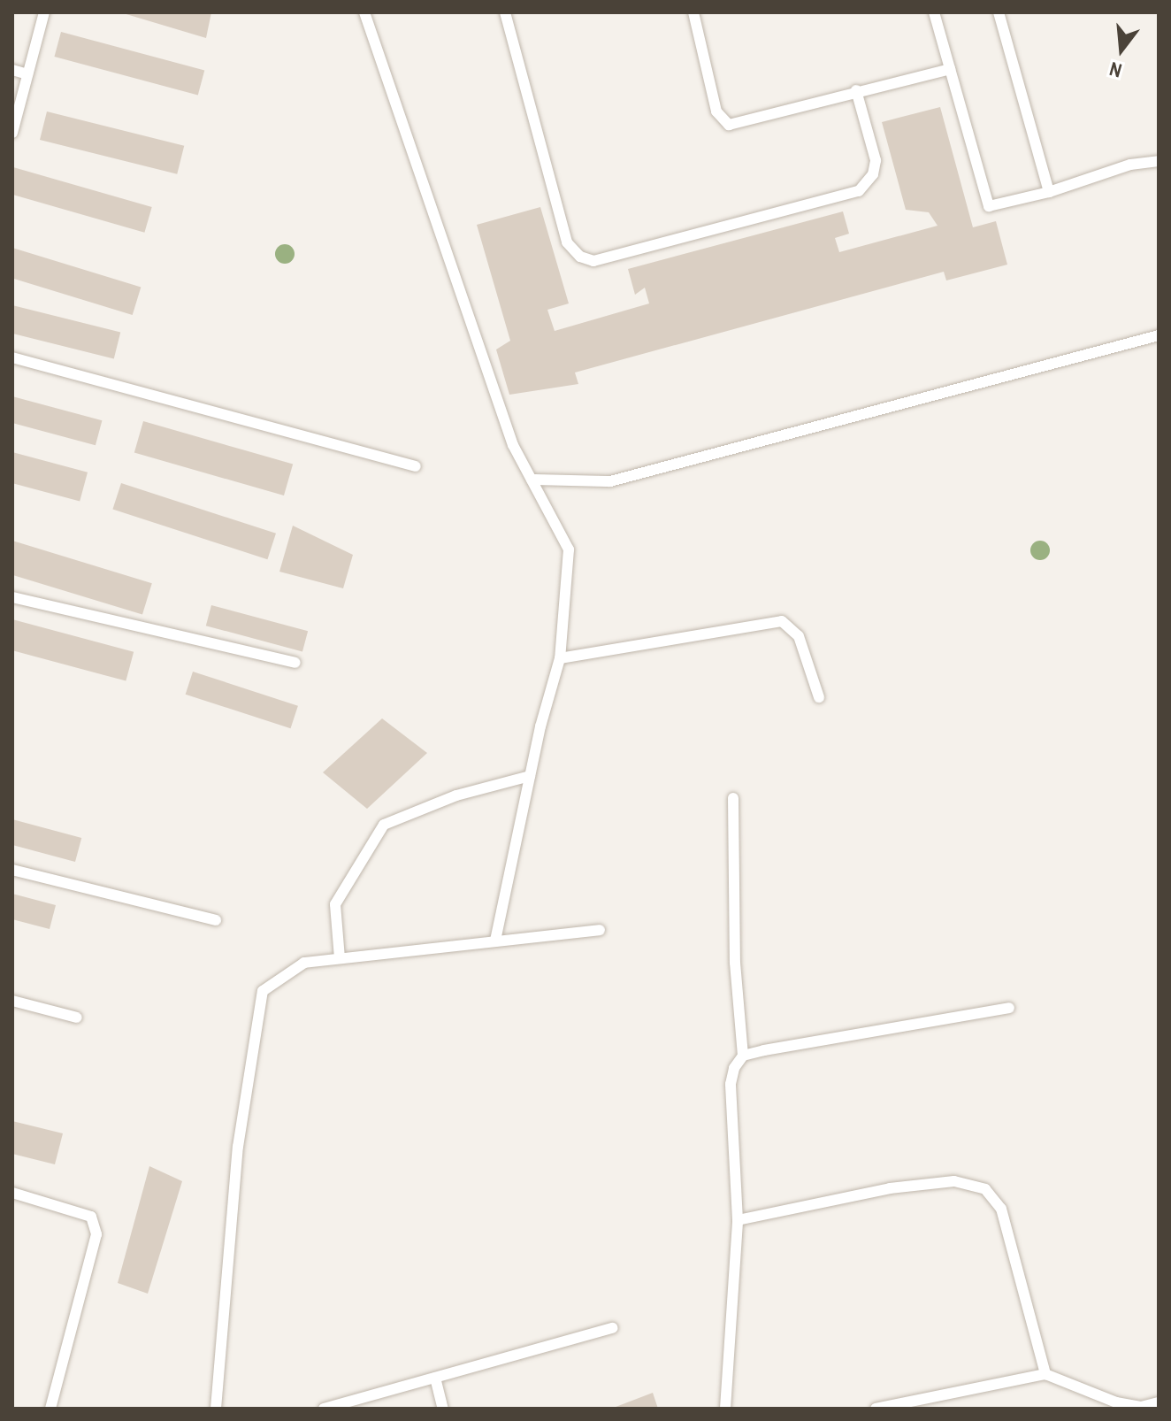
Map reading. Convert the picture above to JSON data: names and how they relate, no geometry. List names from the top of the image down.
{
  "north": "bottom"
}
